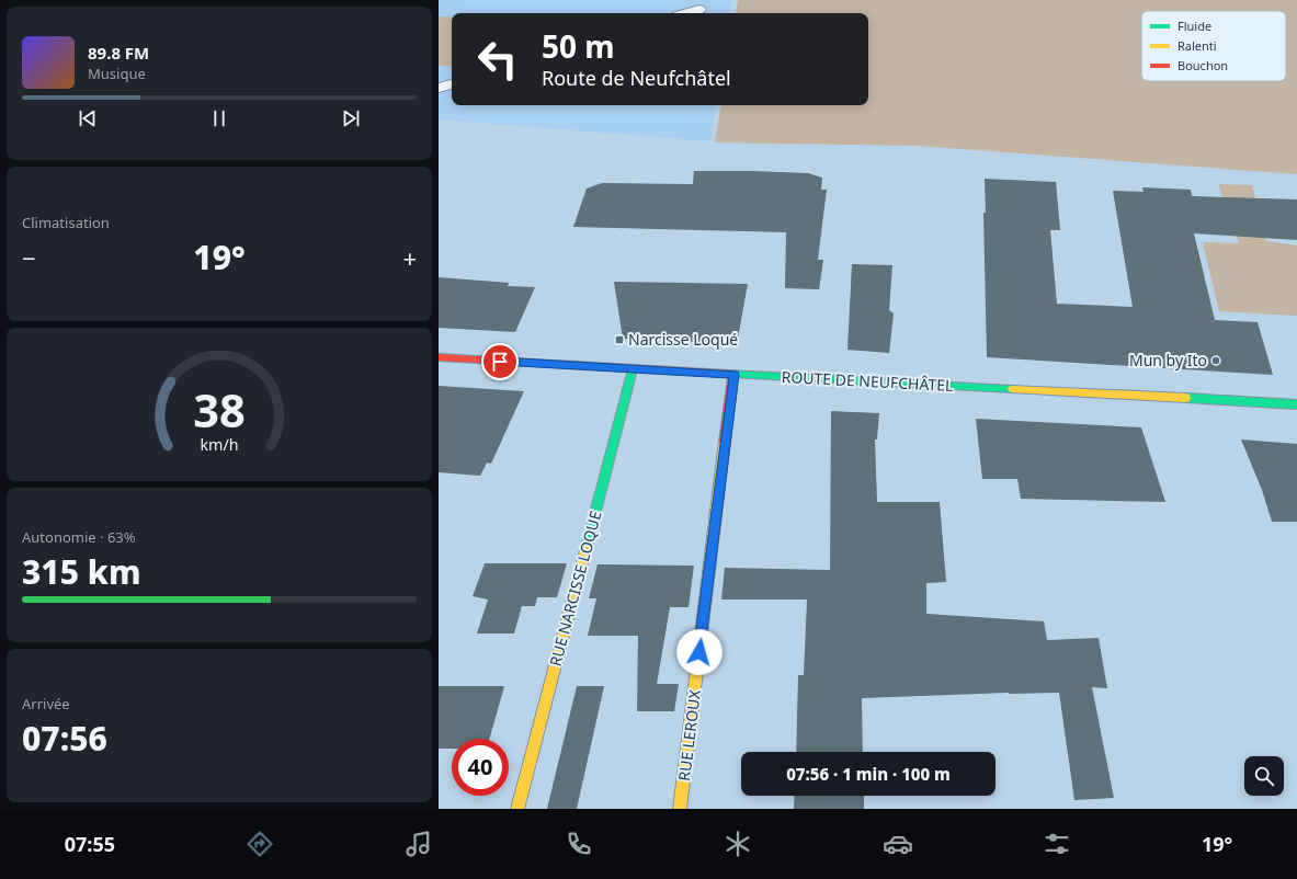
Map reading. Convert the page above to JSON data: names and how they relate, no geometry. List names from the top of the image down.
{
  "streets": {
    "main road": ["ROUTE DE NEUFCHÂTEL", "RUE NARCISSE LOQUE", "RUE LEROUX"]
  },
  "crossings": [
    ["ROUTE DE NEUFCHÂTEL", "RUE NARCISSE LOQUE"],
    ["ROUTE DE NEUFCHÂTEL", "RUE LEROUX"]
  ],
  "places": {
    "transit": ["Narcisse Loqué"],
    "other": ["Mun by Ito"]
  },
  "legend": ["Fluide", "Ralenti", "Bouchon"],
  "page": {
    "turn": ["50 m", "Route de Neufchâtel"],
    "song": ["89.8 FM", "Musique"],
    "tile": [
      "Climatisation",
      ["Autonomie · 63%", "315 km"],
      ["Arrivée", "07:56"]
    ],
    "heat": ["−", "19°", "+"],
    "limit": "40",
    "trip": "07:56 · 1 min · 100 m",
    "tabs": ["07:55", "19°"],
    "gauge": ["38", "km/h"]
  }
}
